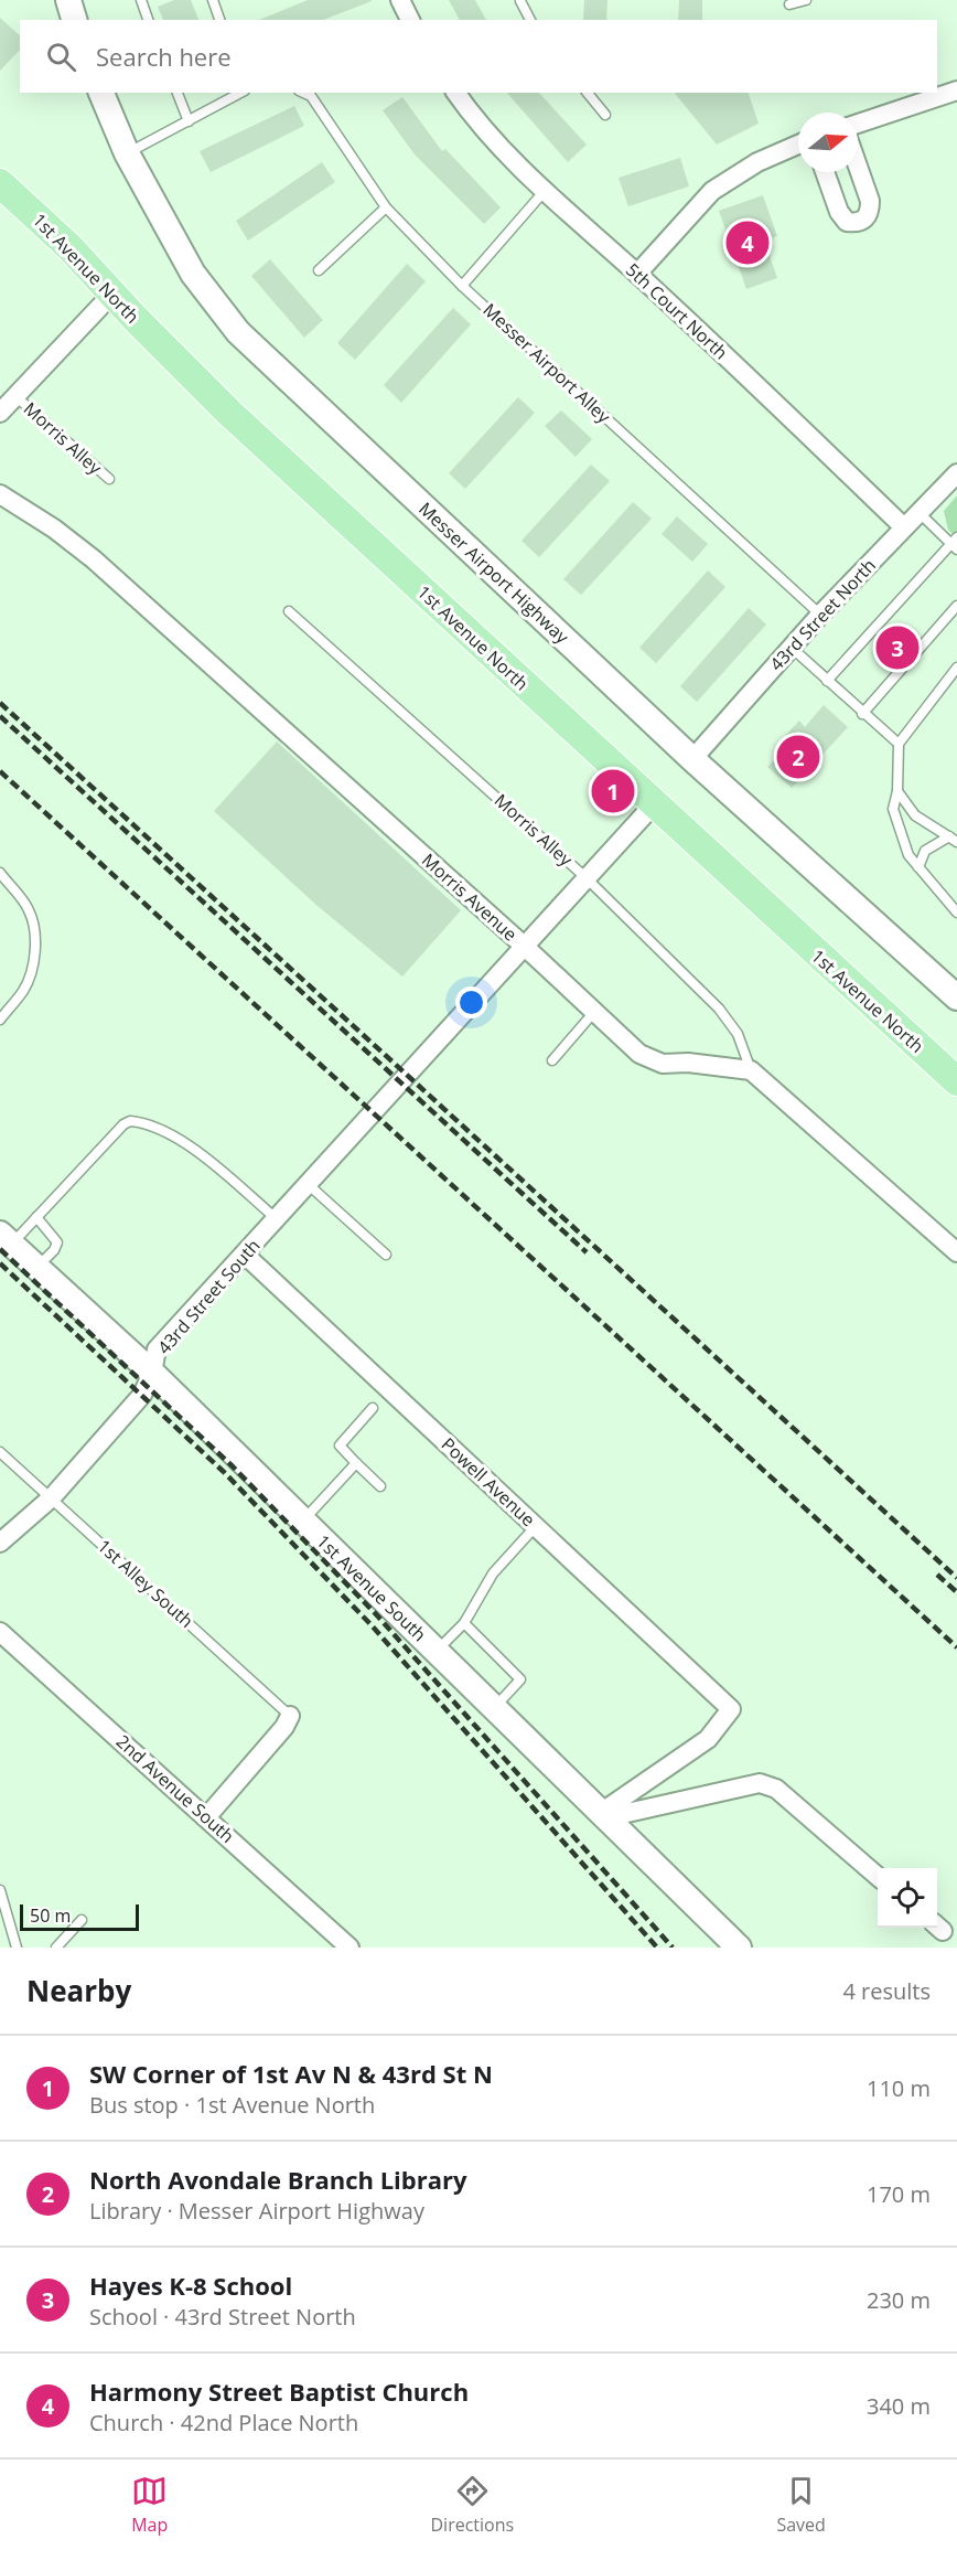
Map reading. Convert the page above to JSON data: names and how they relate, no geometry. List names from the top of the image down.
{
  "streets": {
    "main road": ["1st Avenue North", "Messer Airport Highway", "1st Avenue South"],
    "street": [
      "5th Court North",
      "43rd Street North",
      "Morris Avenue",
      "43rd Street South",
      "Powell Avenue",
      "2nd Avenue South"
    ],
    "lane": ["Messer Airport Alley", "Morris Alley", "1st Alley South"]
  },
  "crossings": [
    ["5th Court North", "43rd Street North"],
    ["Messer Airport Alley", "43rd Street North"],
    ["Morris Alley", "Morris Avenue"],
    ["Messer Airport Highway", "43rd Street North"],
    ["Morris Avenue", "43rd Street South"],
    ["43rd Street South", "Powell Avenue"],
    ["43rd Street South", "1st Alley South"],
    ["43rd Street South", "1st Avenue South"],
    ["Powell Avenue", "1st Avenue South"]
  ],
  "scale_bar": "50 m",
  "north": "right",
  "page": {
    "search": "Search here",
    "pins": [
      "4",
      "3",
      "2",
      "1"
    ],
    "scale": "50 m",
    "heading": ["Nearby", "4 results"],
    "list": [
      {
        "mark": "1",
        "name": "SW Corner of 1st Av N & 43rd St N",
        "note": "Bus stop · 1st Avenue North",
        "value": "110 m"
      },
      {
        "mark": "2",
        "name": "North Avondale Branch Library",
        "note": "Library · Messer Airport Highway",
        "value": "170 m"
      },
      {
        "mark": "3",
        "name": "Hayes K-8 School",
        "note": "School · 43rd Street North",
        "value": "230 m"
      },
      {
        "mark": "4",
        "name": "Harmony Street Baptist Church",
        "note": "Church · 42nd Place North",
        "value": "340 m"
      }
    ],
    "nav": ["Map", "Directions", "Saved"]
  }
}
